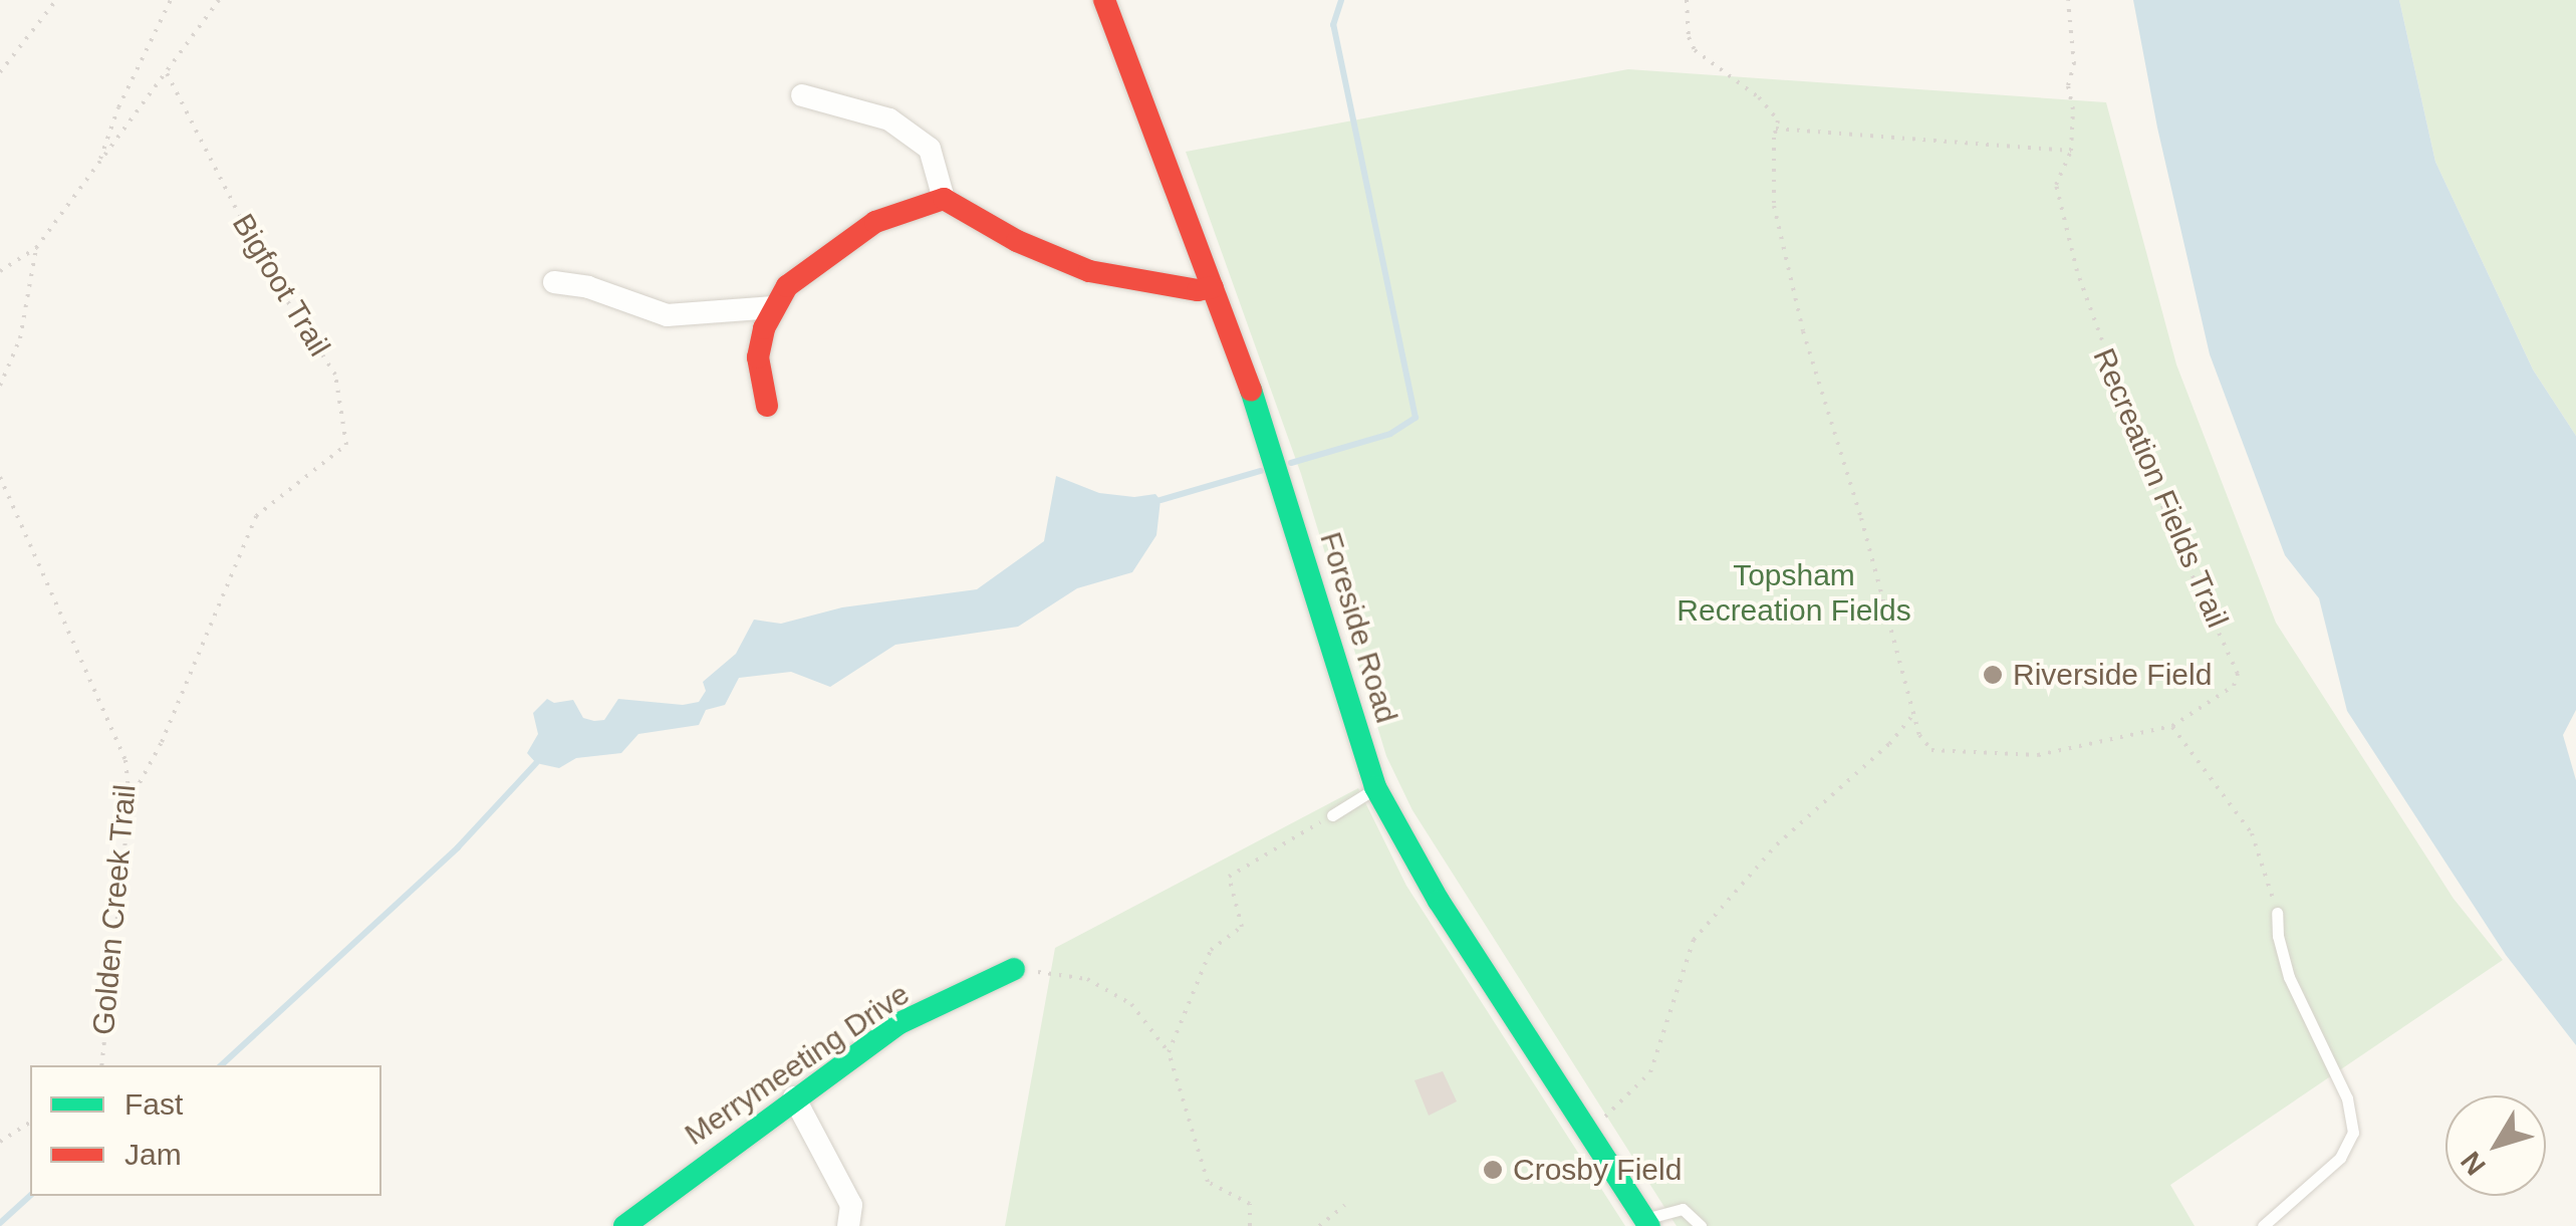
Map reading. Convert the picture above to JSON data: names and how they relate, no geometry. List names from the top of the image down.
{
  "streets": {
    "street": ["Foreside Road", "Merrymeeting Drive"],
    "path": ["Bigfoot Trail", "Recreation Fields Trail", "Golden Creek Trail"]
  },
  "crossings": [
    ["Bigfoot Trail", "Golden Creek Trail"]
  ],
  "parks": ["Topsham Recreation Fields"],
  "places": ["Riverside Field", "Crosby Field"],
  "legend": ["Fast", "Jam"],
  "north": "bottom left"
}
